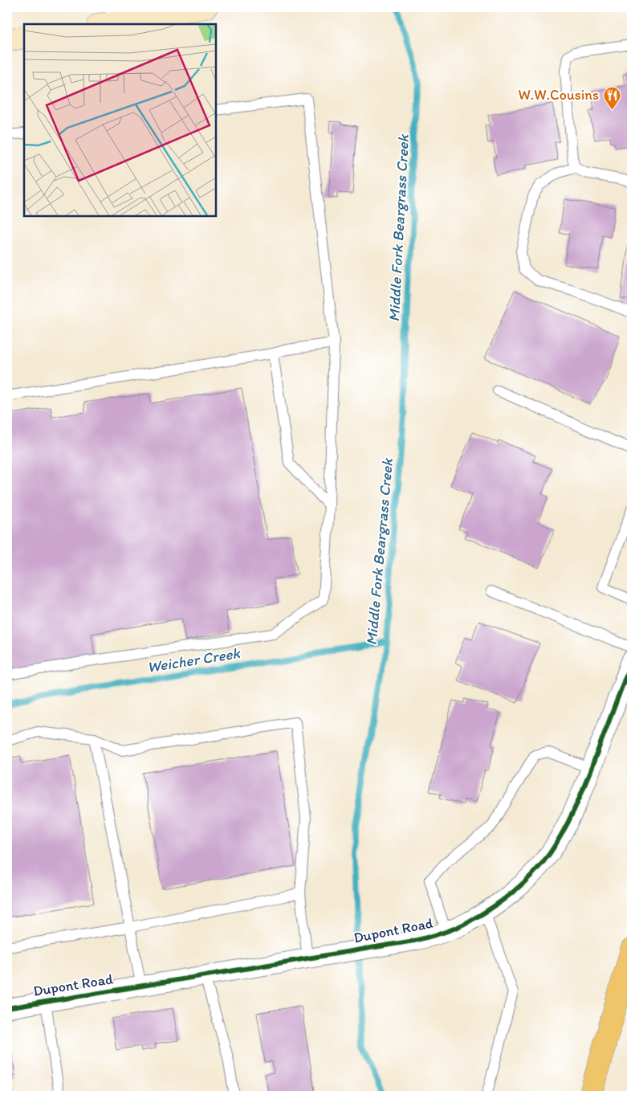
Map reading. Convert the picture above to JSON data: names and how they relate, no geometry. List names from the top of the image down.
{
  "streets": {
    "street": ["Dupont Road"]
  },
  "water": ["Middle Fork Beargrass Creek", "Weicher Creek"],
  "places": {
    "restaurant": ["W.W.Cousins"]
  }
}
